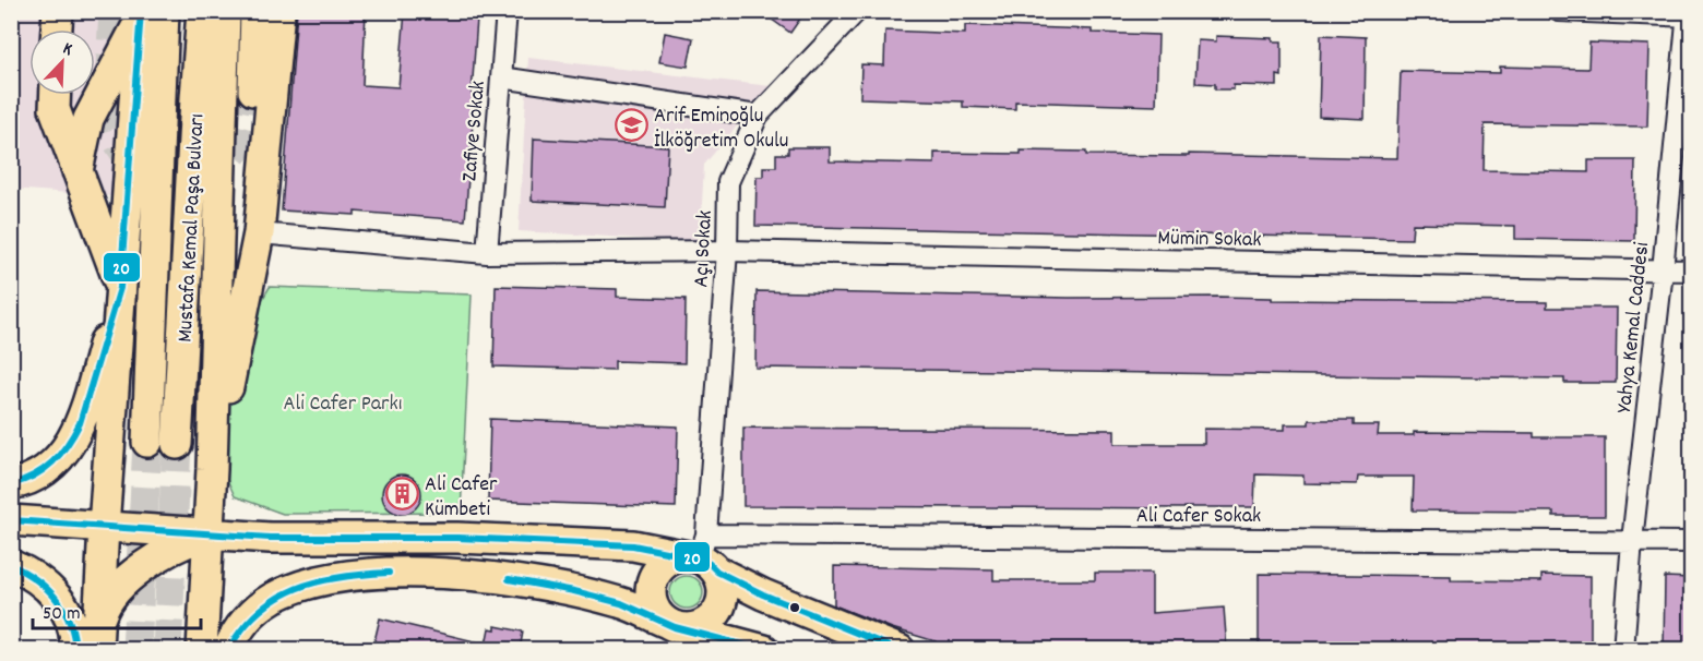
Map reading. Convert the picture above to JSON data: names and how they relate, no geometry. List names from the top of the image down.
{
  "streets": {
    "main road": ["Mustafa Kemal Paşa Bulvarı"],
    "street": [
      "Zafiye Sokak",
      "Mümin Sokak",
      "Açı Sokak",
      "Yahya Kemal Caddesi",
      "Ali Cafer Sokak"
    ]
  },
  "crossings": [
    ["Zafiye Sokak", "Mümin Sokak"],
    ["Mümin Sokak", "Açı Sokak"],
    ["Mümin Sokak", "Yahya Kemal Caddesi"],
    ["Açı Sokak", "Ali Cafer Sokak"],
    ["Yahya Kemal Caddesi", "Ali Cafer Sokak"]
  ],
  "parks": ["Ali Cafer Parkı"],
  "places": {
    "school or university": ["Arif Eminoğlu İlköğretim Okulu"],
    "building": ["Ali Cafer Kümbeti"]
  },
  "lines": ["transit line 20"],
  "scale_bar": "50 m",
  "north": "top right"
}
